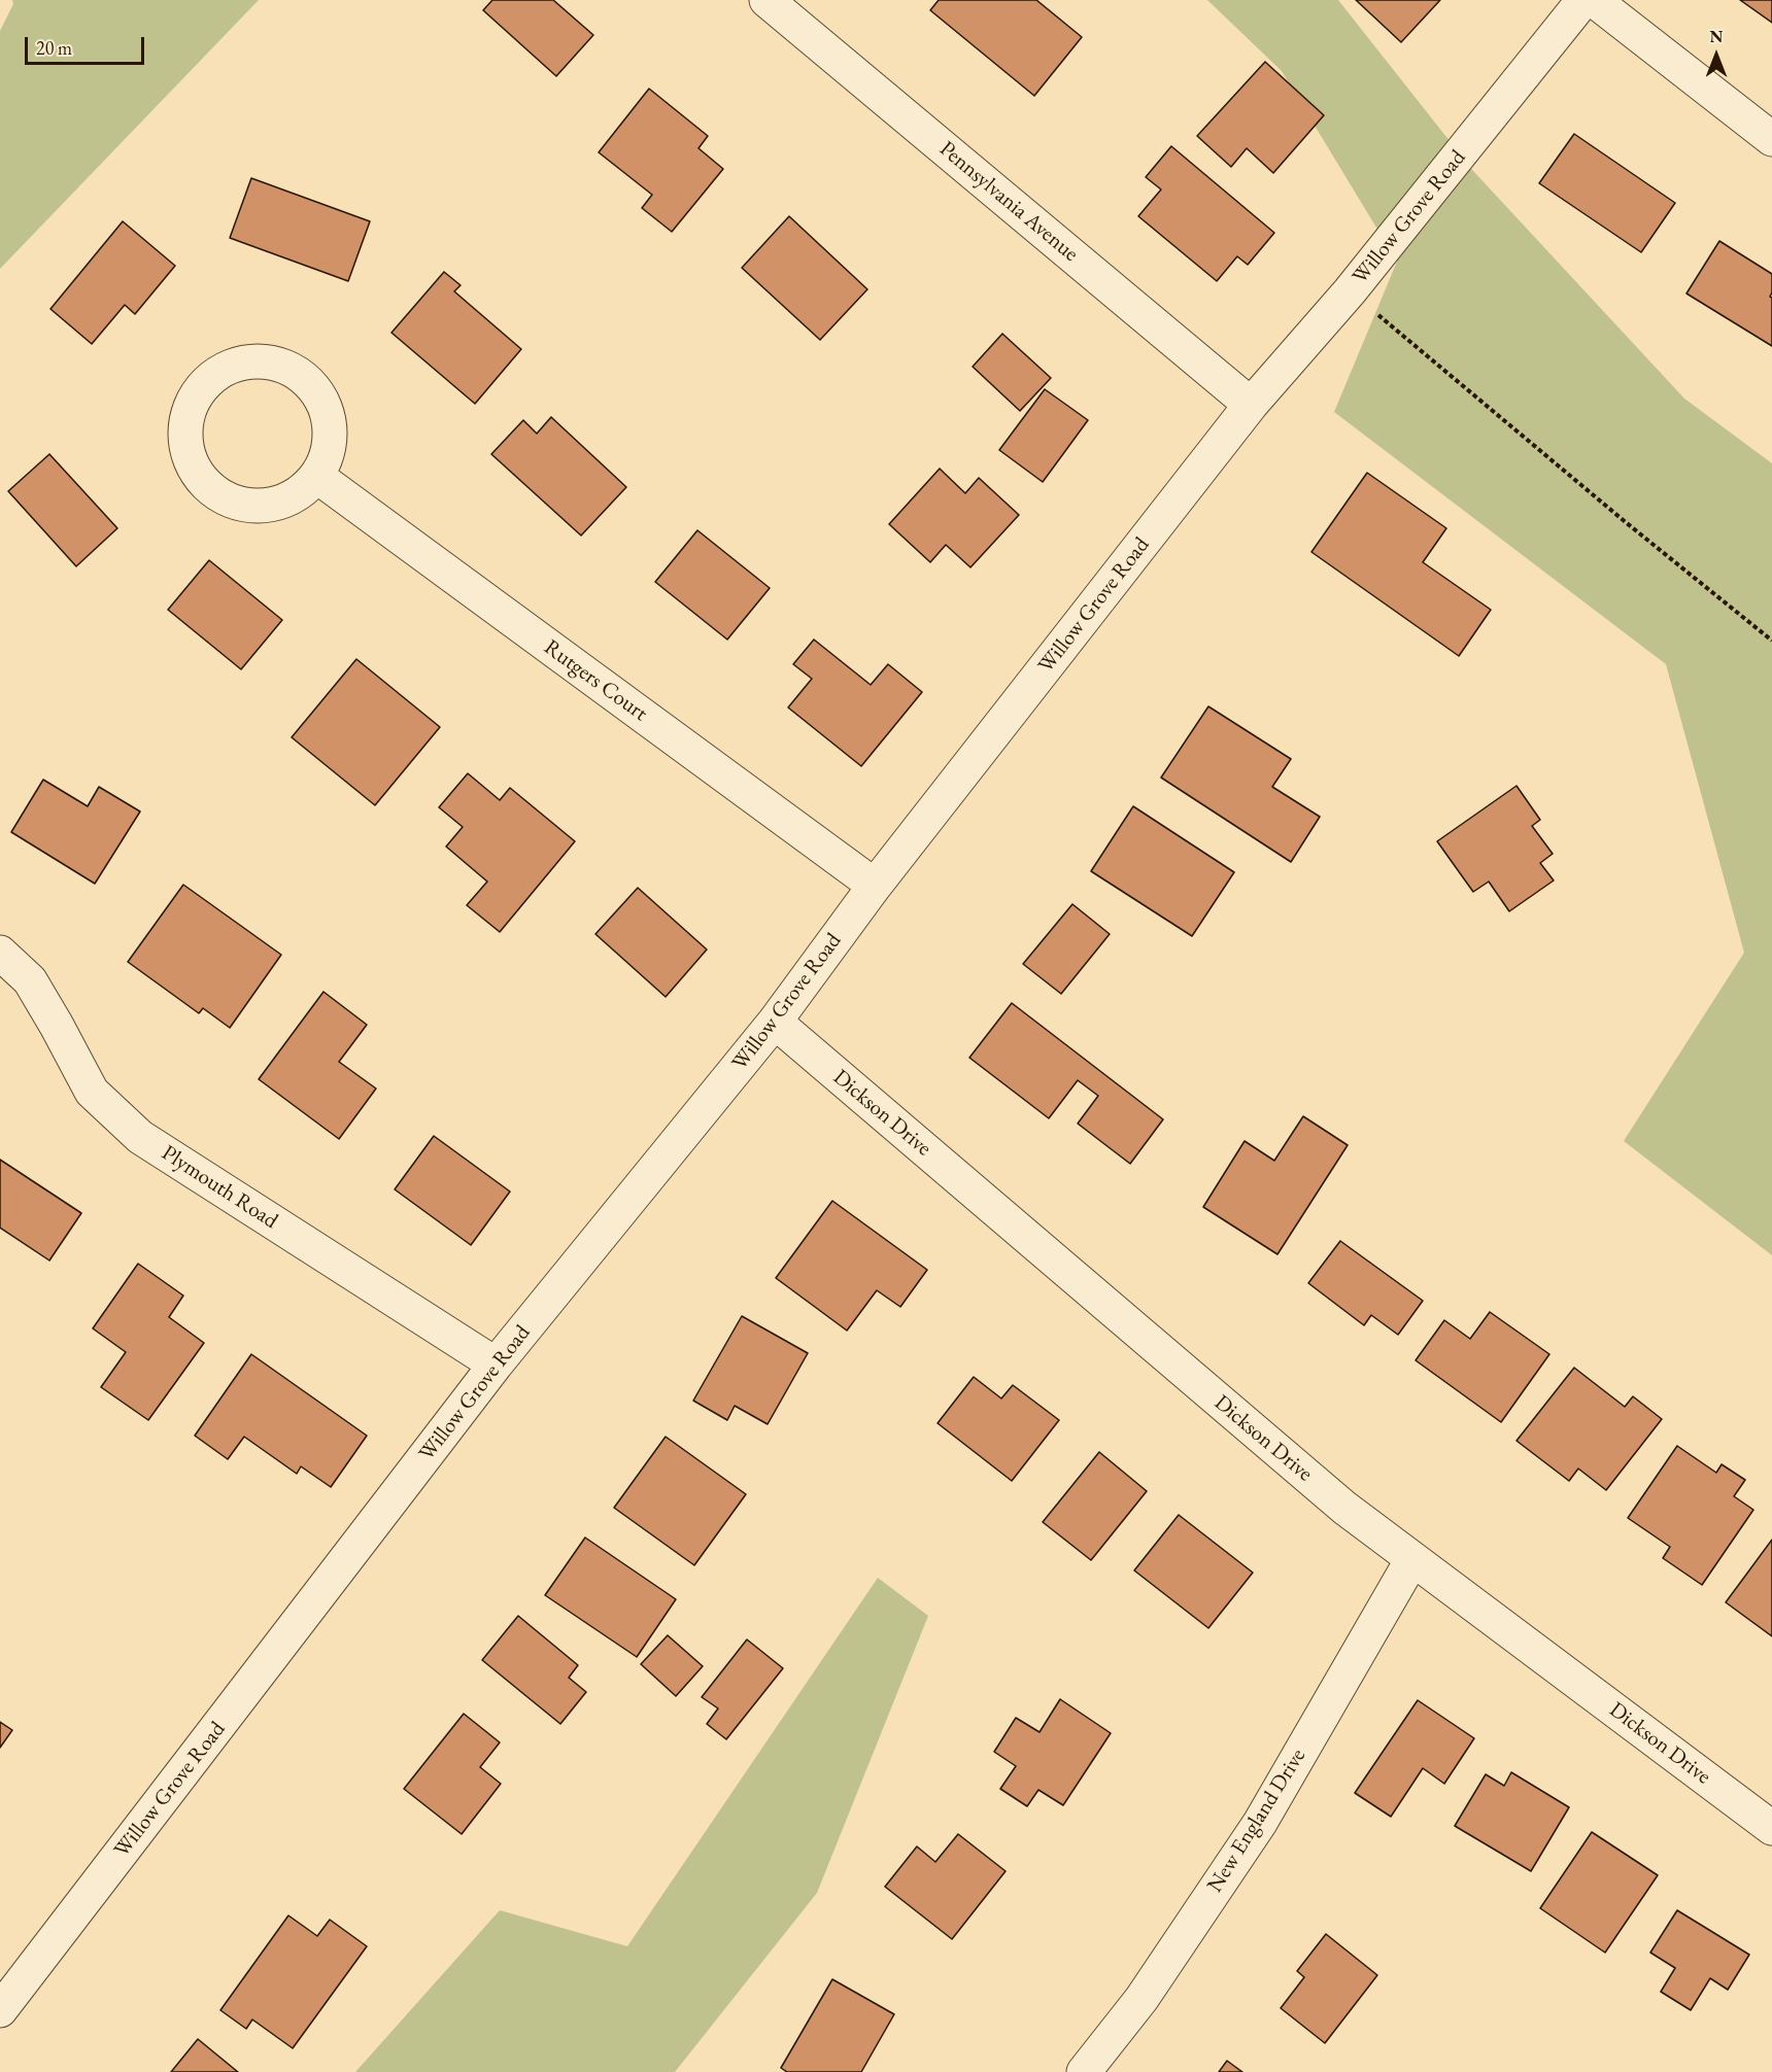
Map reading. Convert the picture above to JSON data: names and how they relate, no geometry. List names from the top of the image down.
{
  "streets": {
    "street": [
      "Pennsylvania Avenue",
      "Willow Grove Road",
      "Rutgers Court",
      "Dickson Drive",
      "Plymouth Road",
      "New England Drive"
    ]
  },
  "crossings": [
    ["Pennsylvania Avenue", "Willow Grove Road"],
    ["Willow Grove Road", "Rutgers Court"],
    ["Willow Grove Road", "Dickson Drive"],
    ["Willow Grove Road", "Plymouth Road"],
    ["Dickson Drive", "New England Drive"]
  ],
  "scale_bar": "20 m",
  "north": "top"
}
